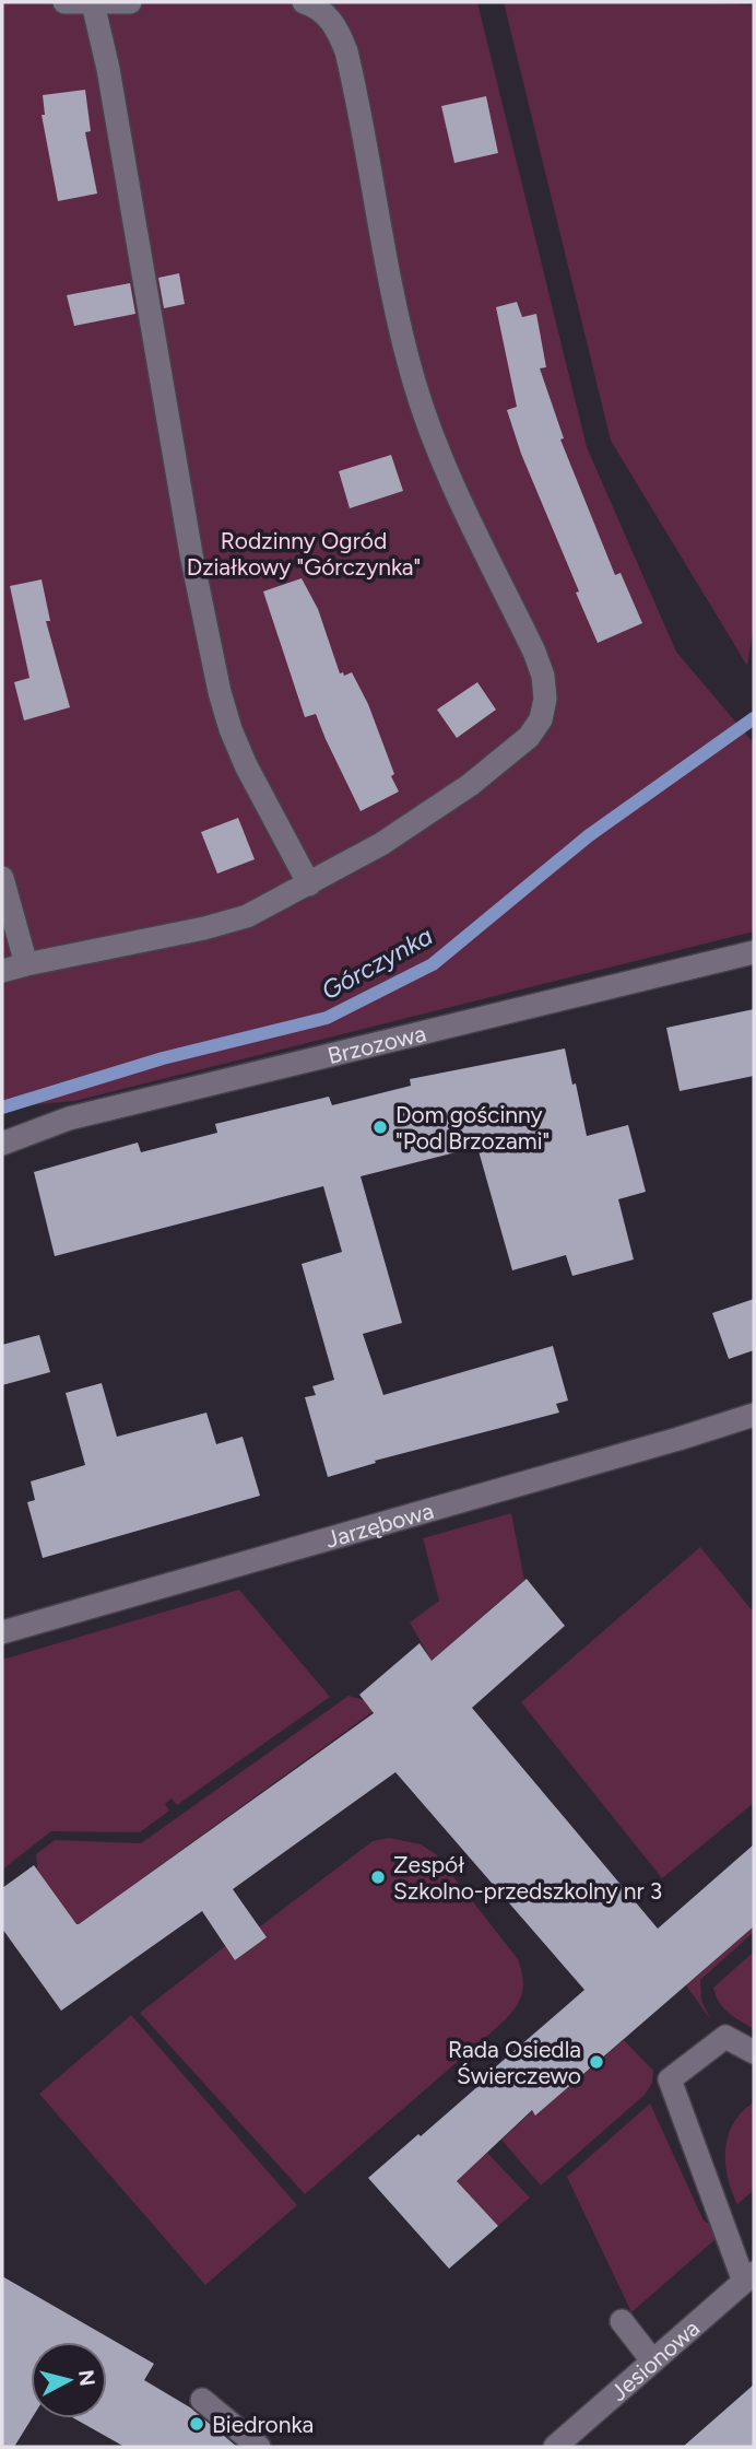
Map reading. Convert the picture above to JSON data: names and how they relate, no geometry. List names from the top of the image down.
{
  "streets": {
    "street": ["Brzozowa", "Jarzębowa", "Jesionowa"]
  },
  "water": ["Górczynka"],
  "parks": ["Rodzinny Ogród Działkowy \"Górczynka\""],
  "places": [
    "Dom gościnny \"Pod Brzozami\"",
    "Zespół Szkolno-przedszkolny nr 3",
    "Rada Osiedla Świerczewo",
    "Biedronka"
  ],
  "north": "right"
}
